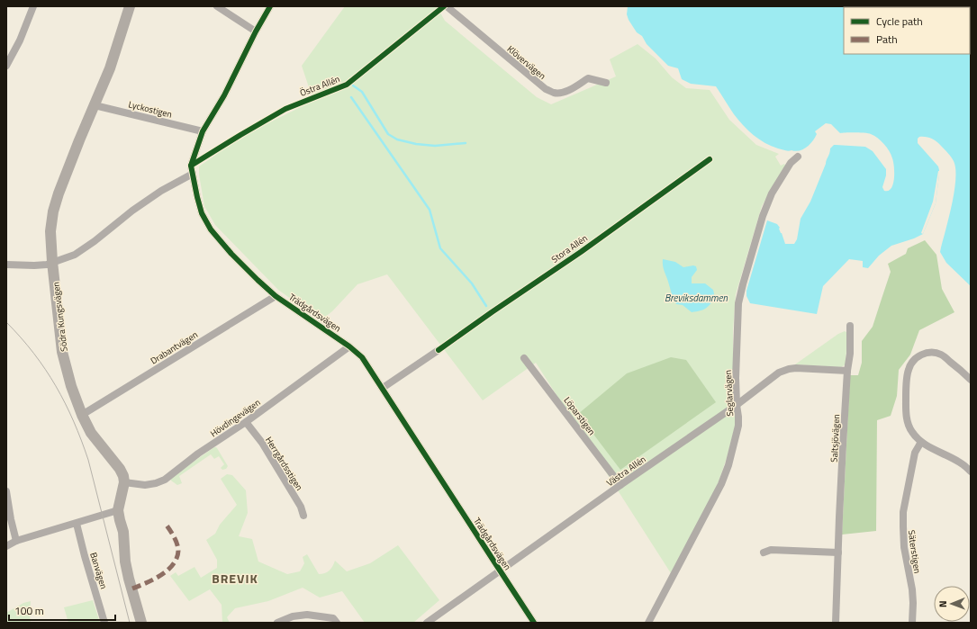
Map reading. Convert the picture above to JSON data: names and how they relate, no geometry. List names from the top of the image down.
{
  "streets": {
    "street": [
      "Klövervägen",
      "Lyckostigen",
      "Trädgårdsvägen",
      "Södra Kungsvägen",
      "Drabantvägen",
      "Seglarvägen",
      "Löparstigen",
      "Hövdingevägen",
      "Saltsjövägen",
      "Herrgårdsstigen",
      "Västra Allén",
      "Säterstigen",
      "Banvägen"
    ],
    "cycle path": ["Östra Allén", "Stora Allén"]
  },
  "crossings": [
    ["Lyckostigen", "Trädgårdsvägen"],
    ["Lyckostigen", "Södra Kungsvägen"],
    ["Trädgårdsvägen", "Drabantvägen"],
    ["Trädgårdsvägen", "Hövdingevägen"],
    ["Trädgårdsvägen", "Västra Allén"],
    ["Södra Kungsvägen", "Drabantvägen"],
    ["Södra Kungsvägen", "Hövdingevägen"],
    ["Seglarvägen", "Västra Allén"],
    ["Löparstigen", "Västra Allén"],
    ["Hövdingevägen", "Herrgårdsstigen"],
    ["Saltsjövägen", "Västra Allén"]
  ],
  "districts": ["BREVIK"],
  "water": ["Breviksdammen"],
  "legend": ["Cycle path", "Path"],
  "scale_bar": "100 m",
  "north": "left"
}
